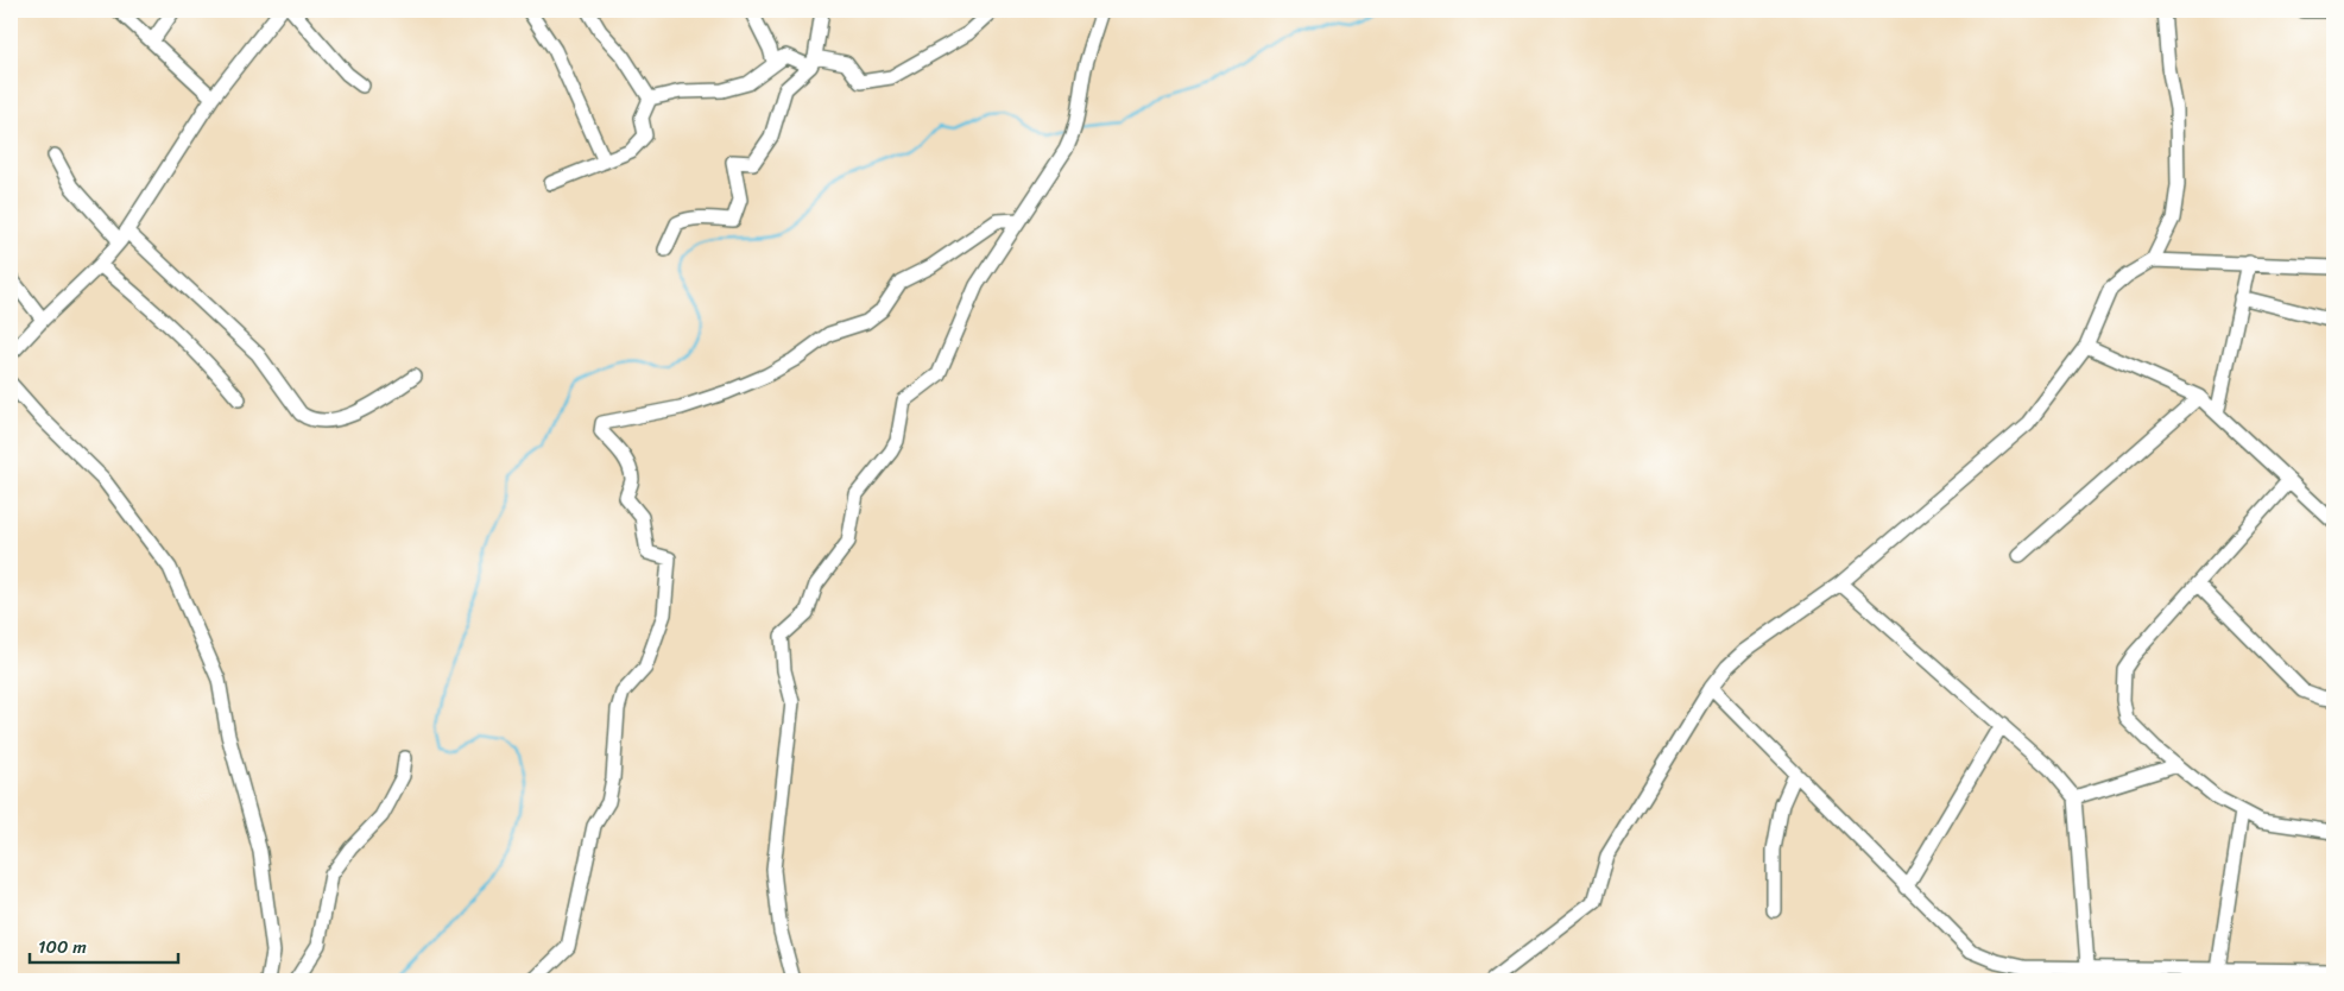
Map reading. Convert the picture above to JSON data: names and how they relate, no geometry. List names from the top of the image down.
{
  "scale_bar": "100 m"
}
